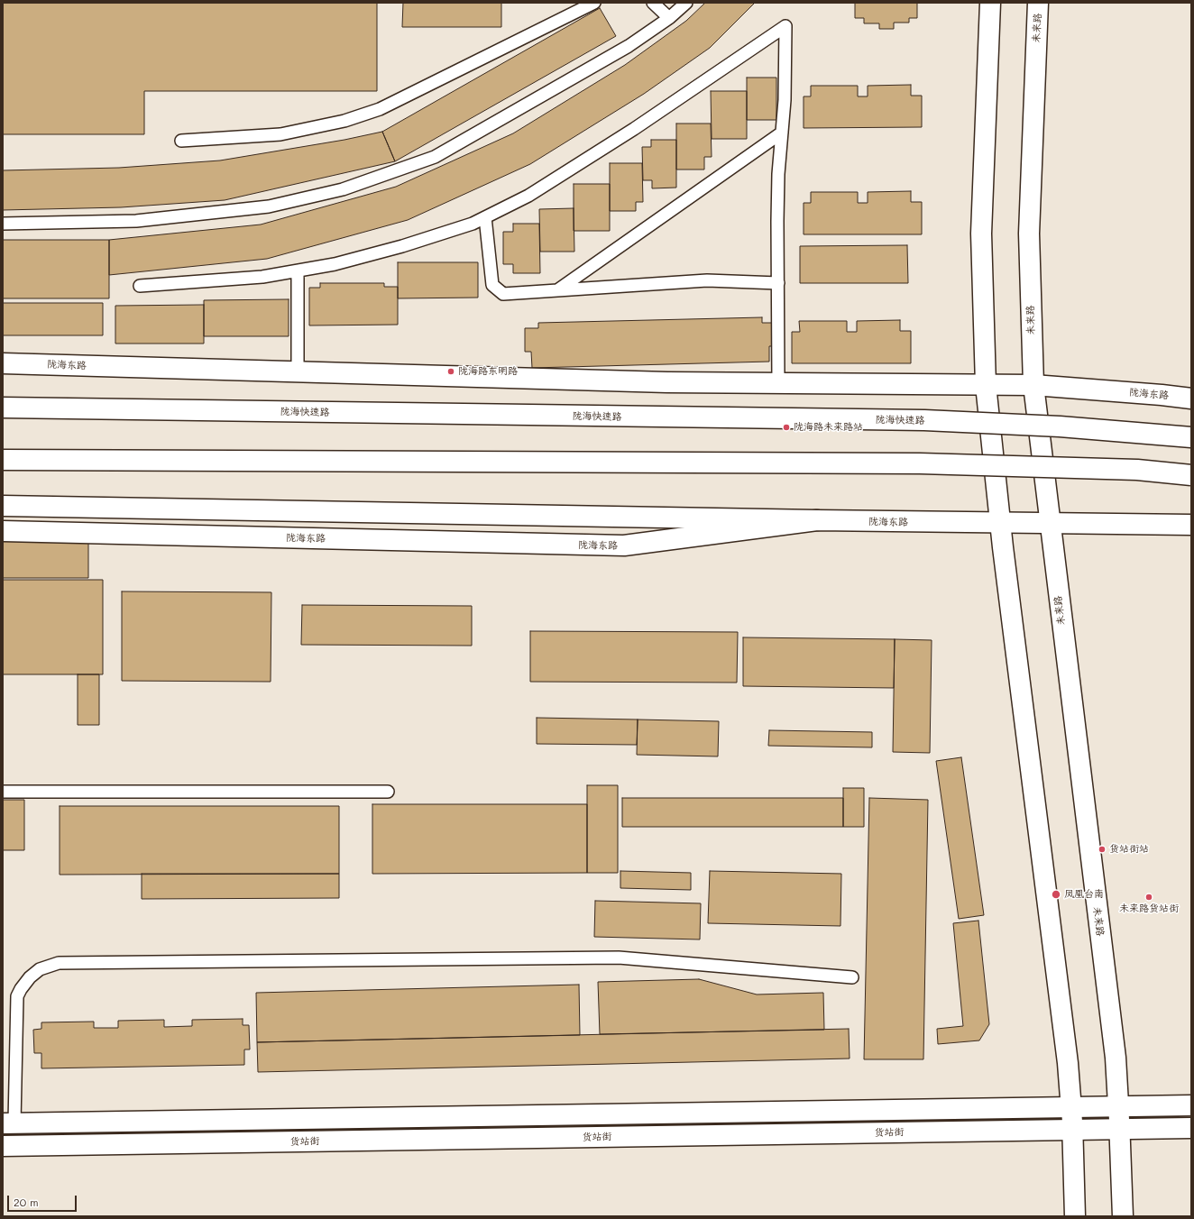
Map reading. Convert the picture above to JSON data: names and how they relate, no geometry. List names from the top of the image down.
{
  "streets": {
    "main road": [
      "未来路",
      "陇海东路",
      "陇海快速路",
      "货站街"
    ]
  },
  "crossings": [
    ["未来路", "陇海东路"],
    ["未来路", "货站街"]
  ],
  "places": [
    "陇海路东明路",
    "陇海路未来路站",
    "货站街站",
    "凤凰台南",
    "未来路货站街"
  ],
  "scale_bar": "20 m"
}
